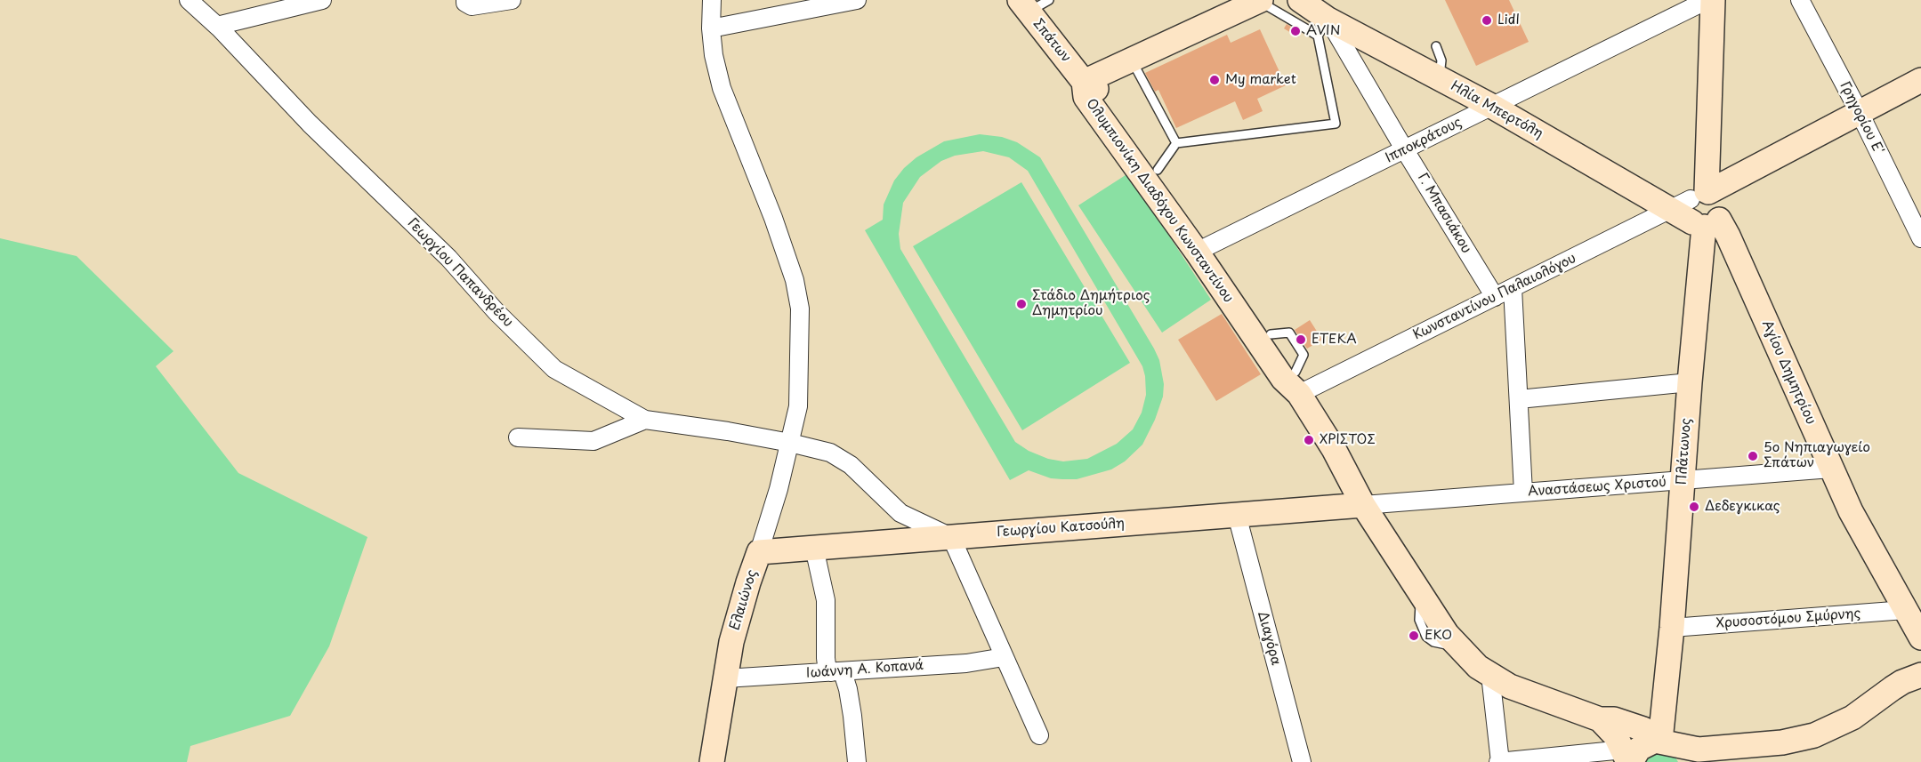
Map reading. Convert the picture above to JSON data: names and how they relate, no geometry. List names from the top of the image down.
{
  "streets": {
    "street": [
      "Σπάτων",
      "Ηλία Μπερτόλη",
      "Γρηγορίου Ε'",
      "Ιπποκράτους",
      "Ολυμπιονίκη Διαδόχου Κωνσταντίνου",
      "Γ. Μπασιάκου",
      "Γεωργίου Παπανδρέου",
      "Κωνσταντίνου Παλαιολόγου",
      "Αγίου Δημητρίου",
      "Πλάτωνος",
      "Αναστάσεως Χριστού",
      "Γεωργίου Κατσούλη",
      "Ελαιώνος",
      "Χρυσοστόμου Σμύρνης",
      "Διαγόρα",
      "Ιωάννη Α. Κοπανά"
    ]
  },
  "crossings": [
    ["Σπάτων", "Ολυμπιονίκη Διαδόχου Κωνσταντίνου"],
    ["Ηλία Μπερτόλη", "Ιπποκράτους"],
    ["Ηλία Μπερτόλη", "Γ. Μπασιάκου"],
    ["Ηλία Μπερτόλη", "Κωνσταντίνου Παλαιολόγου"],
    ["Ηλία Μπερτόλη", "Αγίου Δημητρίου"],
    ["Ηλία Μπερτόλη", "Πλάτωνος"],
    ["Γρηγορίου Ε'", "Κωνσταντίνου Παλαιολόγου"],
    ["Ιπποκράτους", "Ολυμπιονίκη Διαδόχου Κωνσταντίνου"],
    ["Ιπποκράτους", "Γ. Μπασιάκου"],
    ["Ολυμπιονίκη Διαδόχου Κωνσταντίνου", "Κωνσταντίνου Παλαιολόγου"],
    ["Ολυμπιονίκη Διαδόχου Κωνσταντίνου", "Πλάτωνος"],
    ["Ολυμπιονίκη Διαδόχου Κωνσταντίνου", "Αναστάσεως Χριστού"],
    ["Ολυμπιονίκη Διαδόχου Κωνσταντίνου", "Γεωργίου Κατσούλη"],
    ["Γ. Μπασιάκου", "Κωνσταντίνου Παλαιολόγου"],
    ["Γεωργίου Παπανδρέου", "Γεωργίου Κατσούλη"],
    ["Γεωργίου Παπανδρέου", "Ελαιώνος"],
    ["Κωνσταντίνου Παλαιολόγου", "Αγίου Δημητρίου"],
    ["Κωνσταντίνου Παλαιολόγου", "Πλάτωνος"],
    ["Αγίου Δημητρίου", "Πλάτωνος"],
    ["Αγίου Δημητρίου", "Αναστάσεως Χριστού"],
    ["Αγίου Δημητρίου", "Χρυσοστόμου Σμύρνης"],
    ["Πλάτωνος", "Αναστάσεως Χριστού"],
    ["Πλάτωνος", "Χρυσοστόμου Σμύρνης"],
    ["Αναστάσεως Χριστού", "Γεωργίου Κατσούλη"],
    ["Γεωργίου Κατσούλη", "Ελαιώνος"],
    ["Γεωργίου Κατσούλη", "Διαγόρα"],
    ["Ελαιώνος", "Ιωάννη Α. Κοπανά"]
  ],
  "places": [
    "Lidl",
    "AVIN",
    "My market",
    "Στάδιο Δημήτριος Δημητρίου",
    "ΕΤΕΚΑ",
    "ΧΡΙΣΤΟΣ",
    "5ο Νηπιαγωγείο Σπάτων",
    "Δεδεγκικας",
    "EKO"
  ]
}
